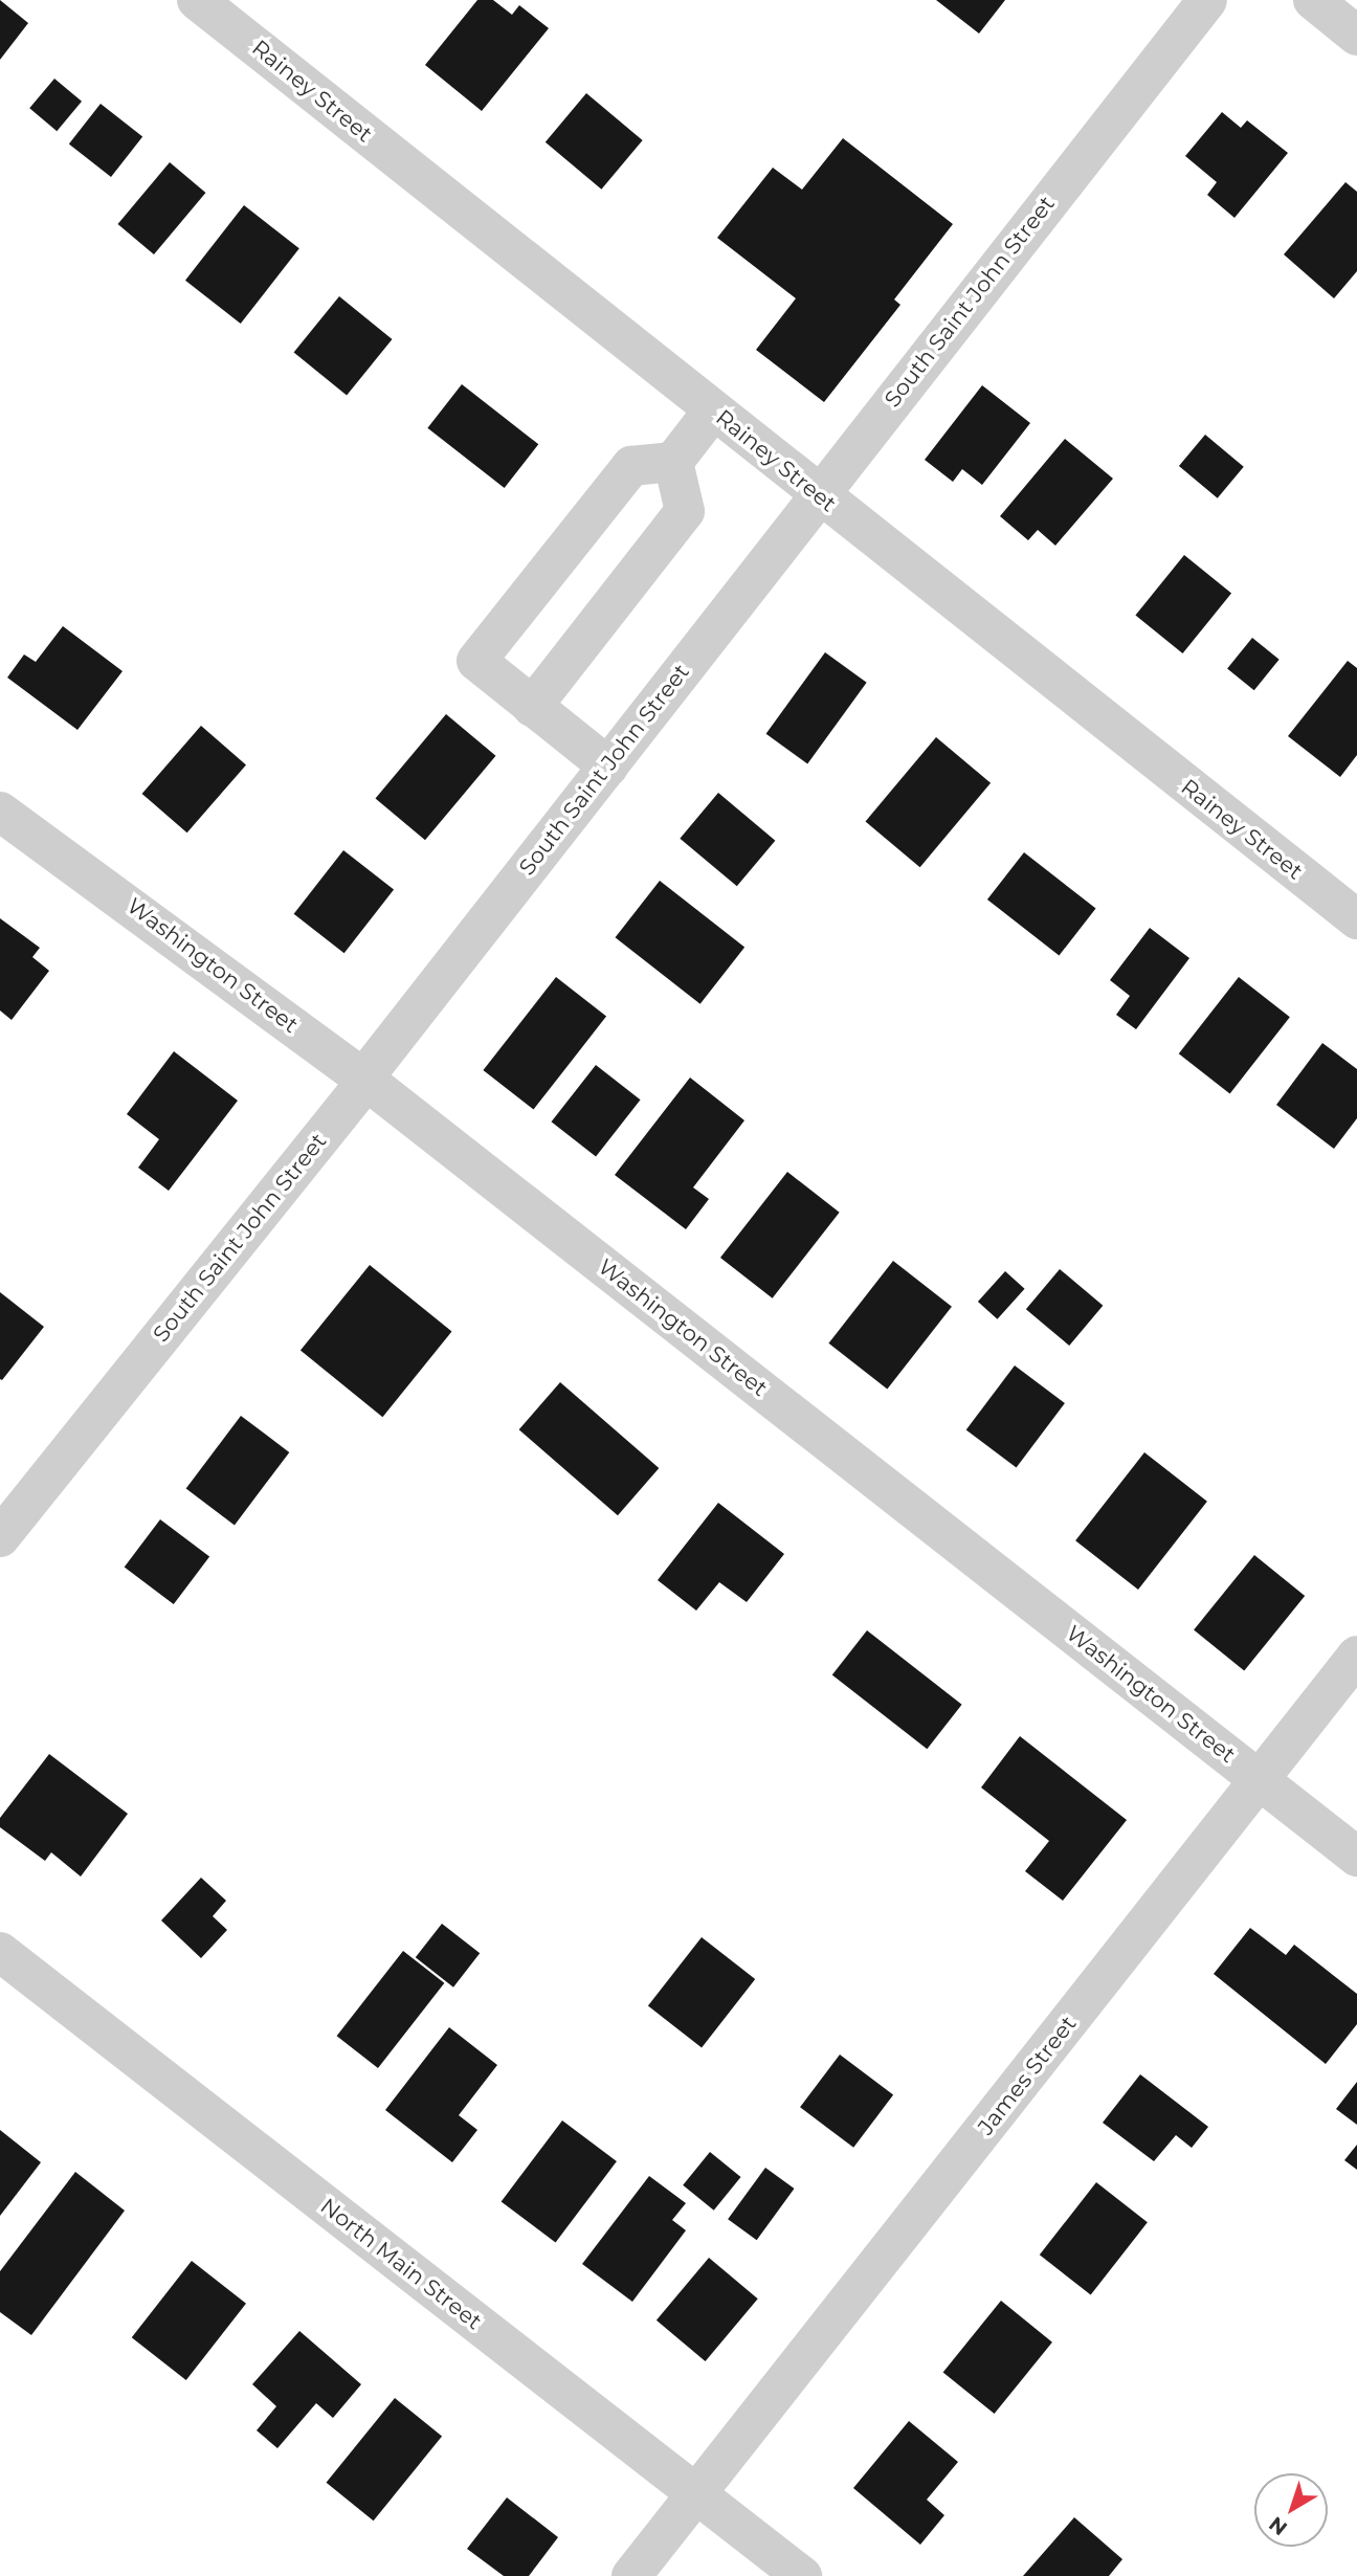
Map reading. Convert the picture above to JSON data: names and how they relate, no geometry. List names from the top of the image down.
{
  "streets": {
    "street": [
      "Rainey Street",
      "South Saint John Street",
      "Washington Street",
      "James Street",
      "North Main Street"
    ]
  },
  "crossings": [
    ["Rainey Street", "South Saint John Street"],
    ["South Saint John Street", "Washington Street"],
    ["Washington Street", "James Street"],
    ["James Street", "North Main Street"]
  ],
  "north": "bottom left"
}
